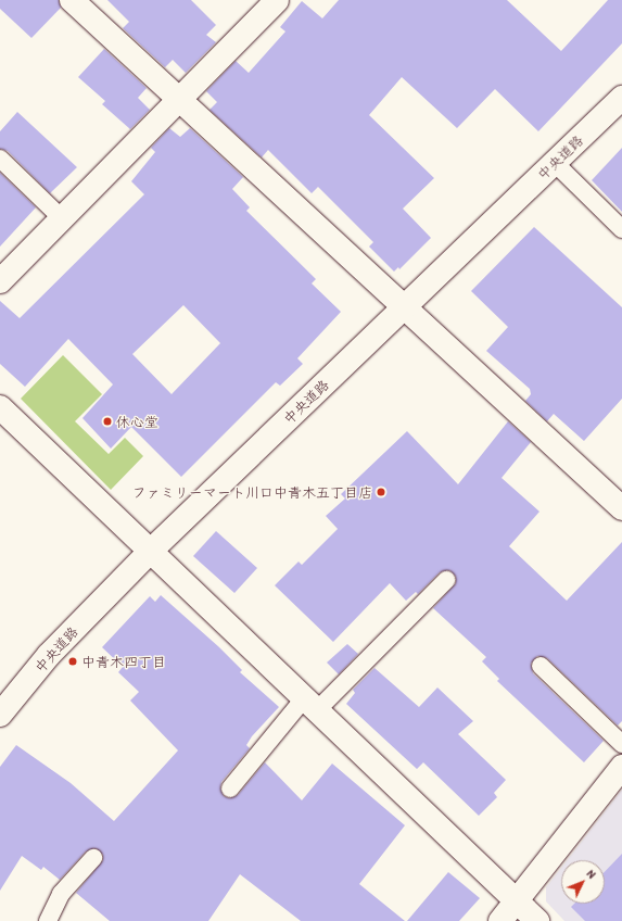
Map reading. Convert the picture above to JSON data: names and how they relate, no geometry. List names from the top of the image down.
{
  "streets": {
    "street": ["中央道路"]
  },
  "places": ["休心堂", "ファミリーマート川口中青木五丁目店", "中青木四丁目"],
  "north": "top right"
}
